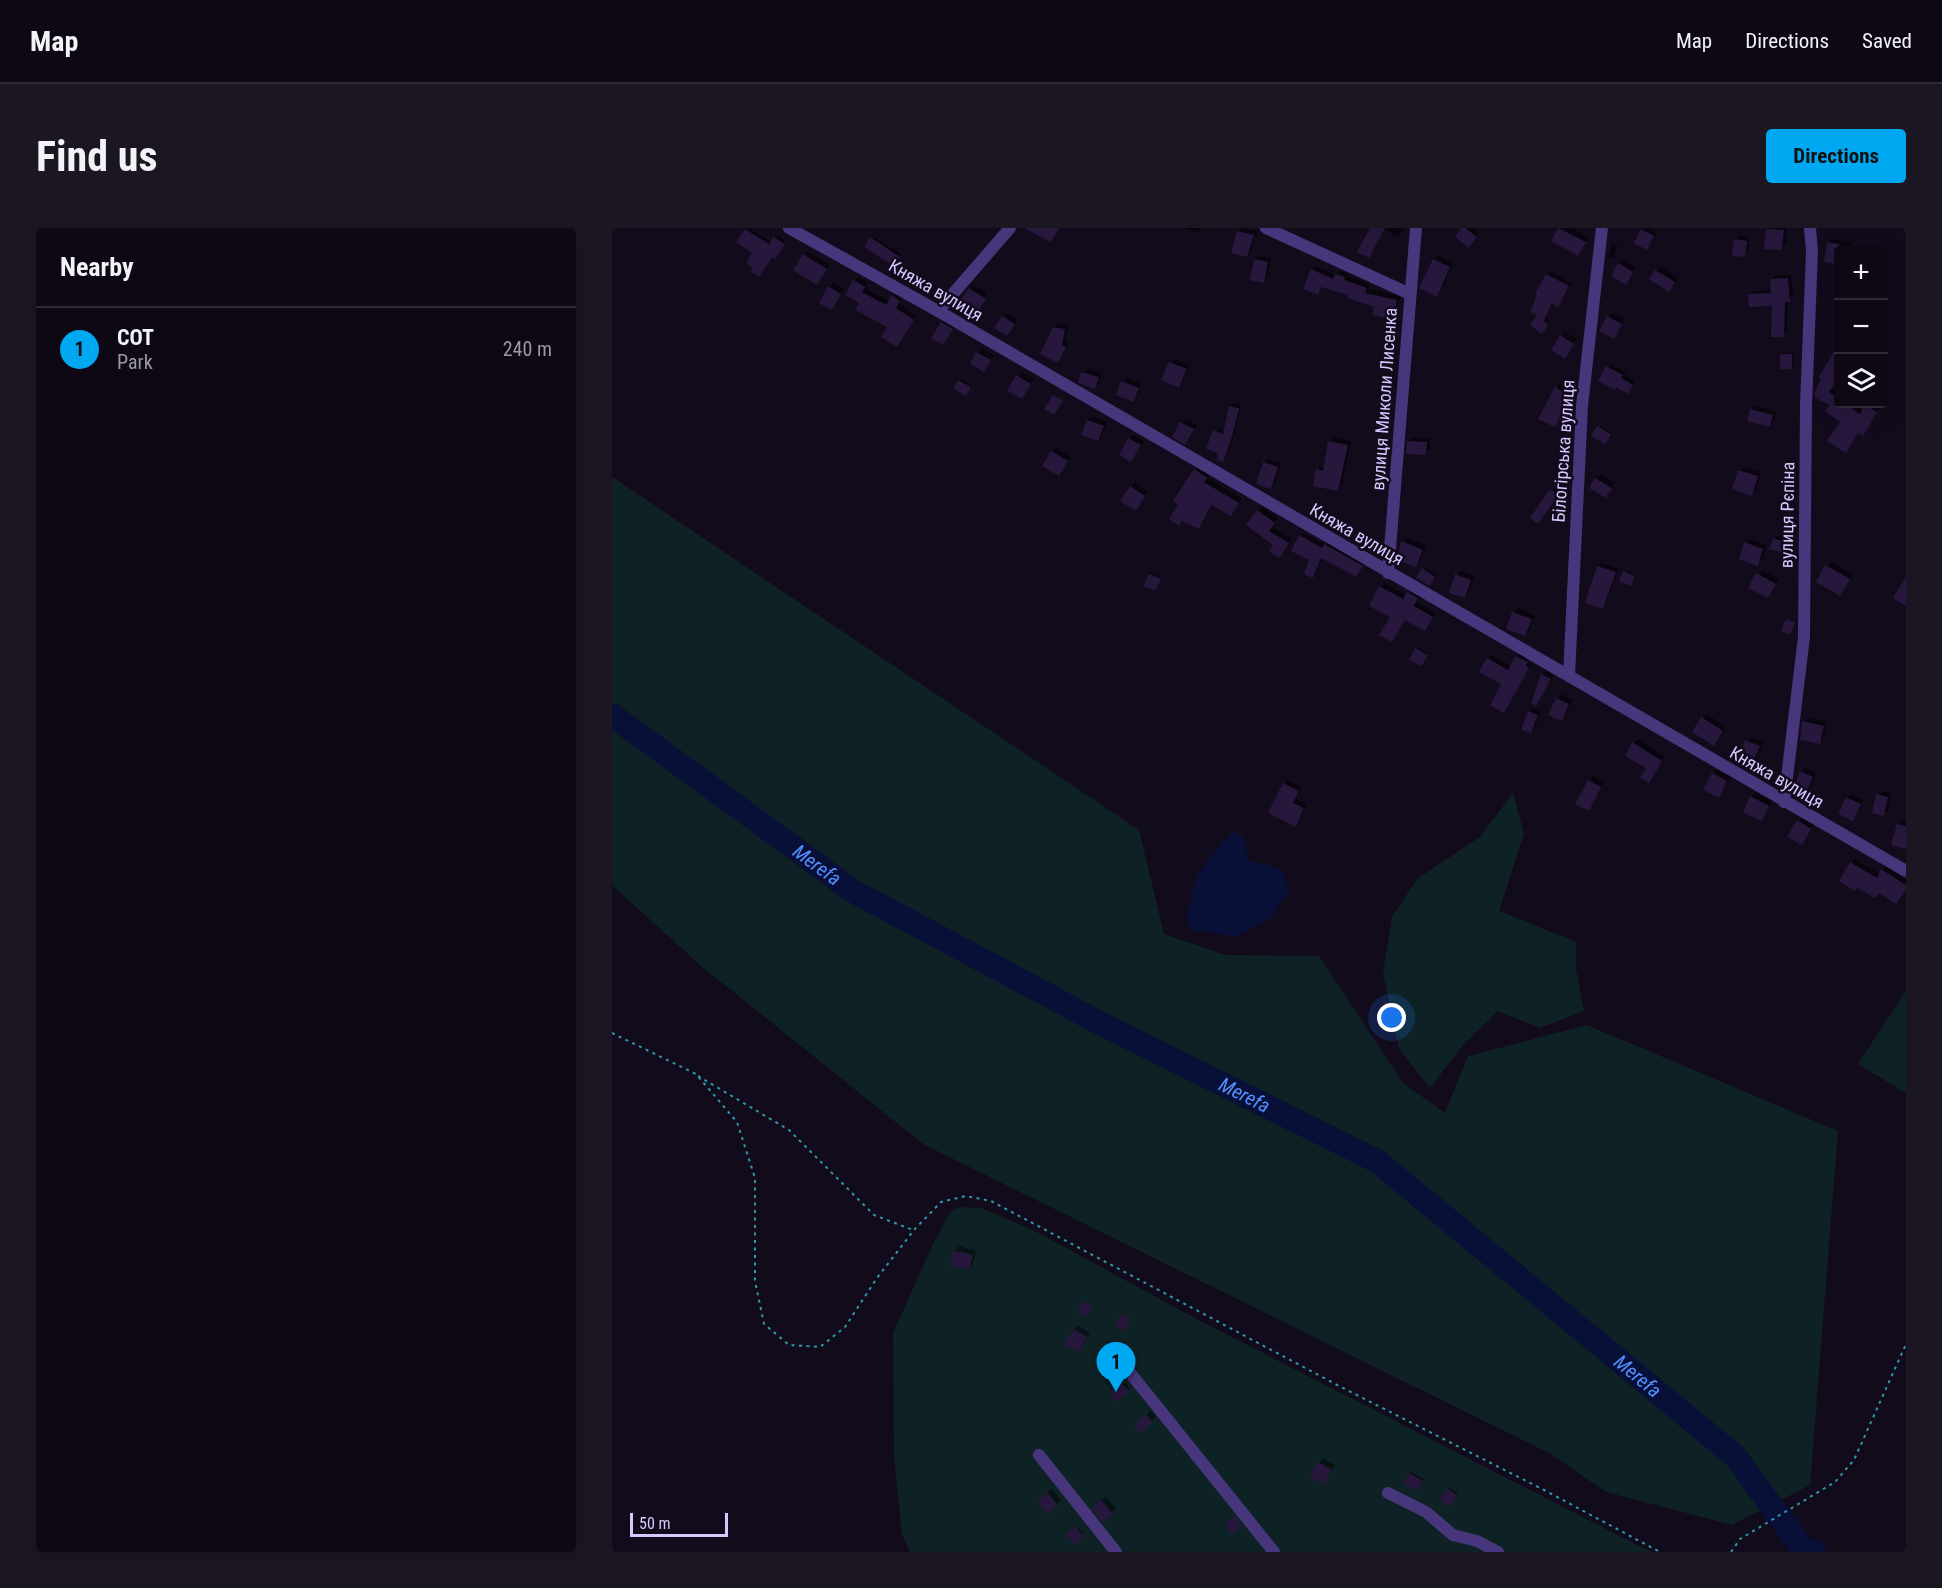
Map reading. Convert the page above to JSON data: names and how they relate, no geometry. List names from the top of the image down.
{
  "streets": {
    "street": [
      "Княжа вулиця",
      "вулиця Миколи Лисенка",
      "Білогірська вулиця",
      "вулиця Рєпіна"
    ]
  },
  "crossings": [
    ["Княжа вулиця", "вулиця Миколи Лисенка"],
    ["Княжа вулиця", "Білогірська вулиця"],
    ["Княжа вулиця", "вулиця Рєпіна"]
  ],
  "water": ["Merefa"],
  "scale_bar": "50 m",
  "page": {
    "header": "Map",
    "nav": ["Map", "Directions", "Saved"],
    "buttons": "Directions",
    "title": "Find us",
    "heading": "Nearby",
    "map_buttons": ["+", "−"],
    "list": [
      {
        "mark": "1",
        "name": "СОТ",
        "note": "Park",
        "value": "240 m"
      }
    ],
    "pins": "1",
    "scale": "50 m"
  }
}
